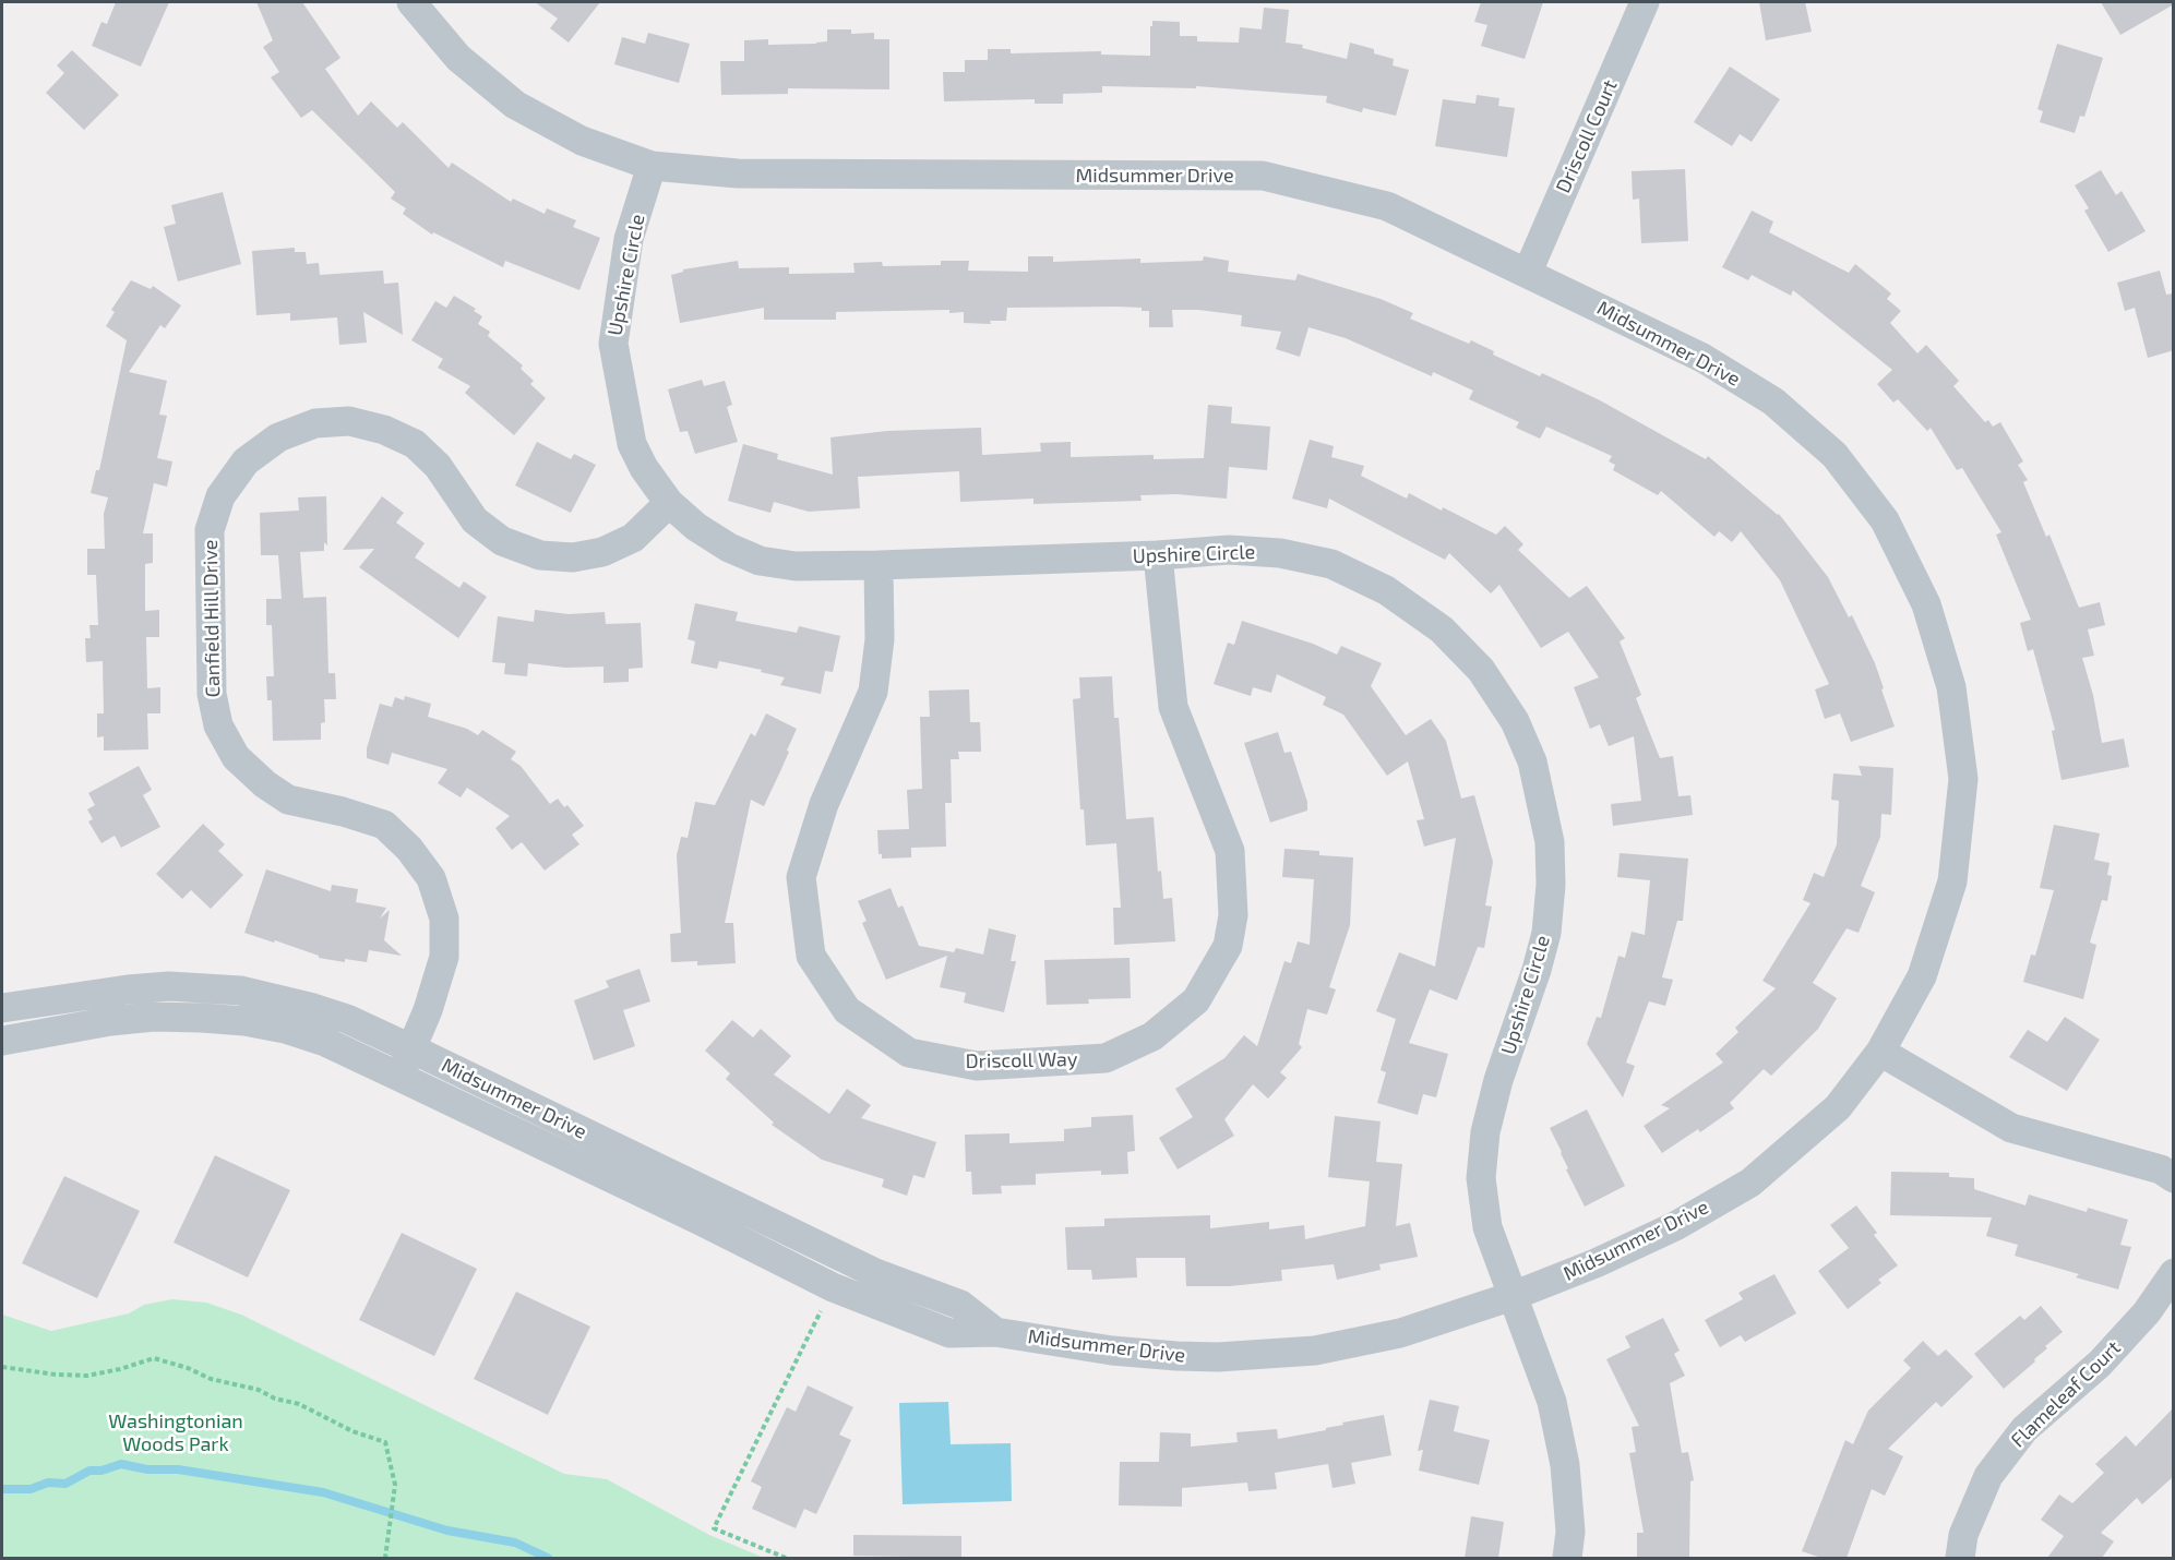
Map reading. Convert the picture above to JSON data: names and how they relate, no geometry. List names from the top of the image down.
{
  "streets": {
    "street": [
      "Driscoll Court",
      "Midsummer Drive",
      "Upshire Circle",
      "Canfield Hill Drive",
      "Driscoll Way",
      "Flameleaf Court"
    ]
  },
  "crossings": [
    ["Driscoll Court", "Midsummer Drive"],
    ["Midsummer Drive", "Upshire Circle"],
    ["Midsummer Drive", "Canfield Hill Drive"],
    ["Upshire Circle", "Canfield Hill Drive"],
    ["Upshire Circle", "Driscoll Way"]
  ],
  "parks": ["Washingtonian Woods Park"]
}
